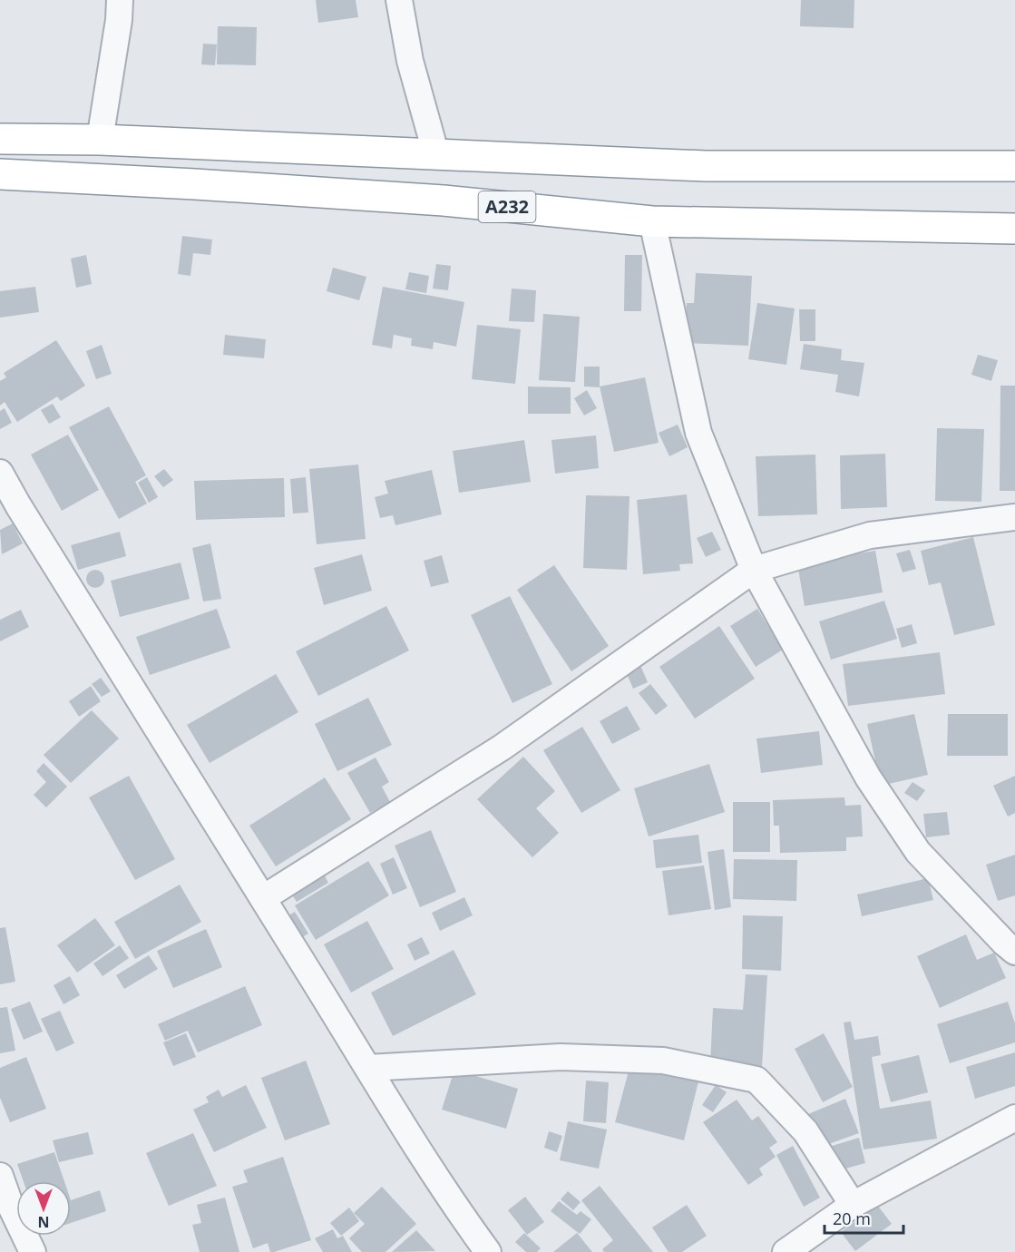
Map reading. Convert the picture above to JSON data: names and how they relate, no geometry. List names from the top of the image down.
{
  "streets": {
    "highway": ["A232"]
  },
  "scale_bar": "20 m",
  "north": "bottom"
}
